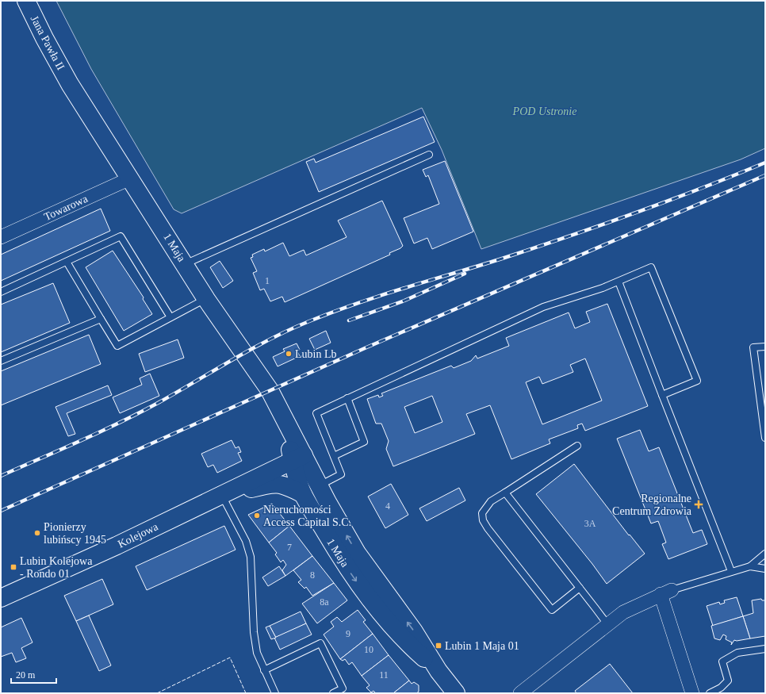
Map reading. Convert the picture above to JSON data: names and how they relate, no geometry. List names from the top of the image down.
{
  "streets": {
    "street": [
      "Jana Pawła II",
      "Towarowa",
      "1 Maja",
      "Kolejowa"
    ]
  },
  "crossings": [
    ["Jana Pawła II", "1 Maja"],
    ["Towarowa", "1 Maja"],
    ["1 Maja", "Kolejowa"]
  ],
  "parks": ["POD Ustronie"],
  "places": {
    "other": ["Lubin Lb", "Nieruchomości Access Capital S.C.", "Pionierzy lubińscy 1945"],
    "health": ["Regionalne Centrum Zdrowia"],
    "transit": ["Lubin Kolejowa - Rondo 01", "Lubin 1 Maja 01"]
  },
  "house_numbers": [
    "1",
    "4",
    "3A",
    "7",
    "8",
    "8a",
    "9",
    "10",
    "11"
  ],
  "scale_bar": "20 m"
}
